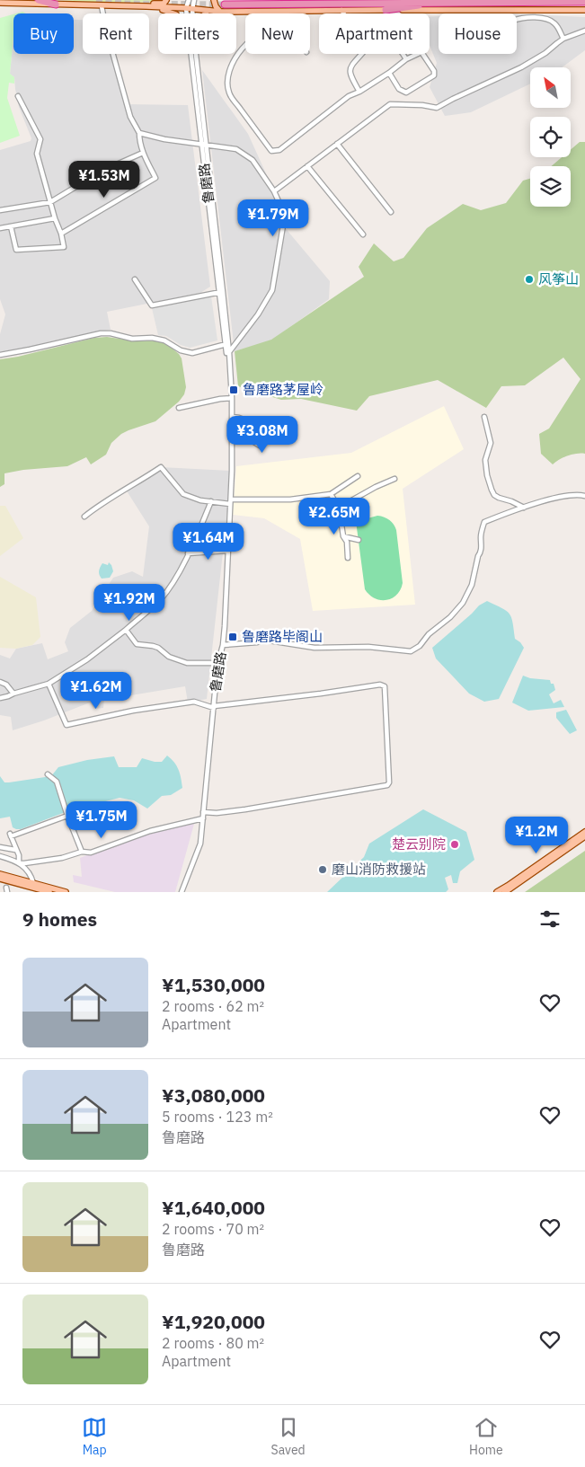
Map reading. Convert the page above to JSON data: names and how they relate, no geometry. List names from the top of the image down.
{
  "streets": {
    "street": ["鲁磨路"]
  },
  "places": {
    "other": ["风筝山", "楚云别院", "磨山消防救援站"],
    "transit": ["鲁磨路茅屋岭", "鲁磨路毕阁山"]
  },
  "north": "top left",
  "page": {
    "chip": [
      "Buy",
      "Rent",
      "Filters",
      "New",
      "Apartment",
      "House"
    ],
    "price": [
      "¥1.53M",
      "¥1.79M",
      "¥3.08M",
      "¥2.65M",
      "¥1.64M",
      "¥1.92M",
      "¥1.62M",
      "¥1.75M",
      "¥1.2M"
    ],
    "heading": "9 homes",
    "list": [
      {
        "name": "¥1,530,000",
        "note": "2 rooms · 62 m² · Apartment"
      },
      {
        "name": "¥3,080,000",
        "note": "5 rooms · 123 m² · 鲁磨路"
      },
      {
        "name": "¥1,640,000",
        "note": "2 rooms · 70 m² · 鲁磨路"
      },
      {
        "name": "¥1,920,000",
        "note": "2 rooms · 80 m² · Apartment"
      }
    ],
    "tabs": ["Map", "Saved", "Home"]
  }
}
